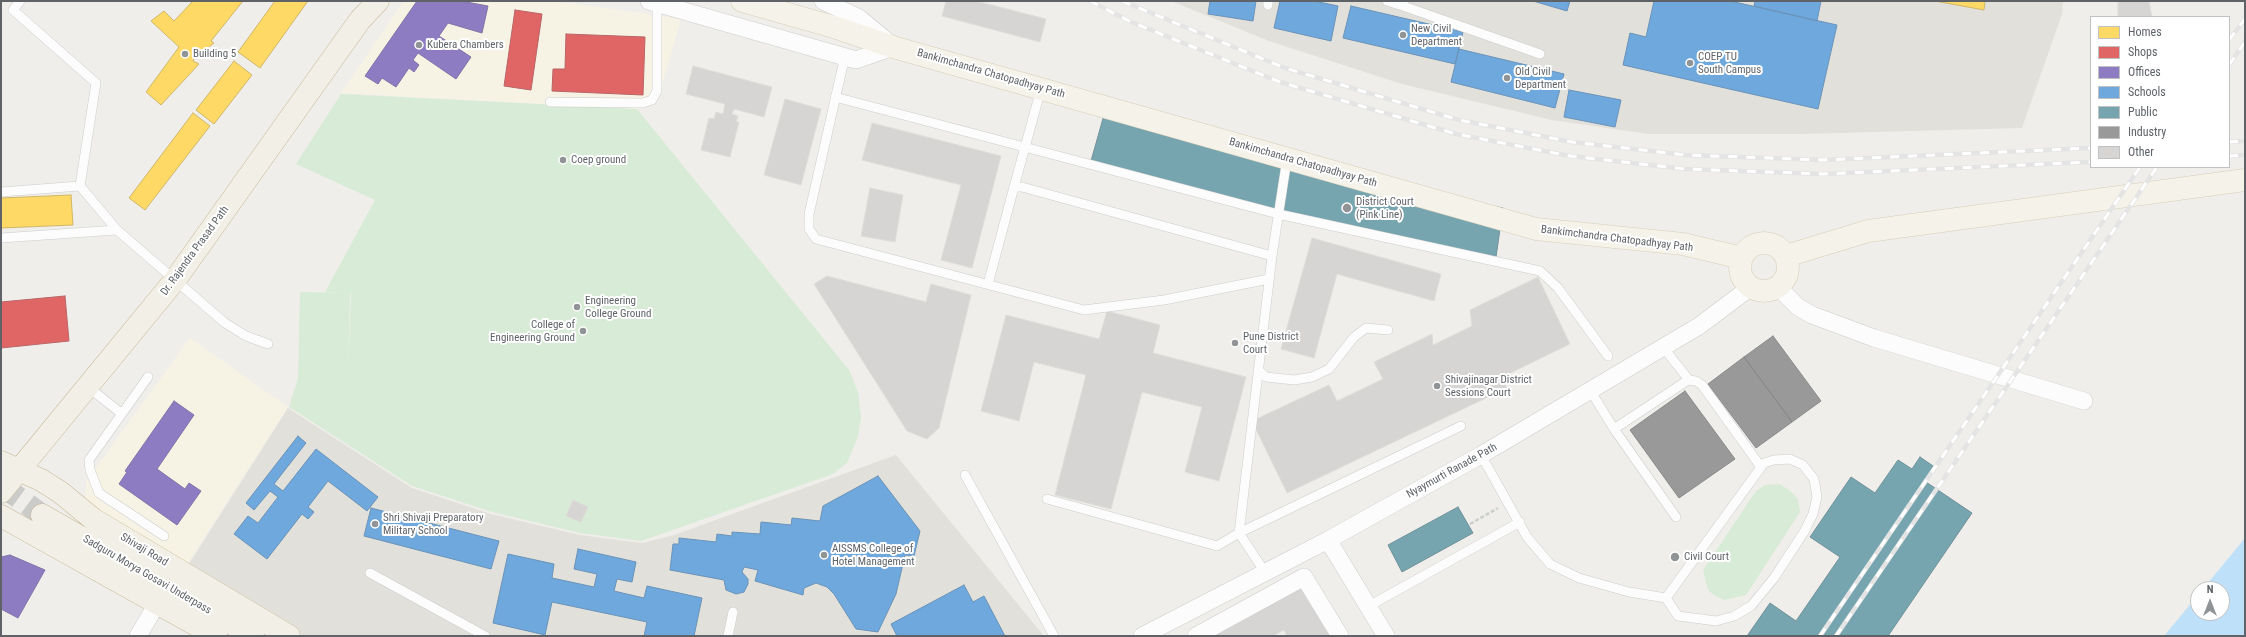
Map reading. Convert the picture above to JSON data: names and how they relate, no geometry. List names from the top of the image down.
{
  "streets": {
    "highway": ["Dr. Rajendra Prasad Path", "Shivaji Road", "Sadguru Morya Gosavi Underpass"],
    "main road": ["Bankimchandra Chatopadhyay Path"],
    "street": ["Nyaymurti Ranade Path"]
  },
  "crossings": [
    ["Bankimchandra Chatopadhyay Path", "Nyaymurti Ranade Path"],
    ["Dr. Rajendra Prasad Path", "Shivaji Road"]
  ],
  "places": [
    "New Civil Department",
    "Kubera Chambers",
    "Building 5",
    "COEP TU South Campus",
    "Old Civil Department",
    "Coep ground",
    "District Court (Pink Line)",
    "Engineering College Ground",
    "College of Engineering Ground",
    "Pune District Court",
    "Shivajinagar District Sessions Court",
    "Shri Shivaji Preparatory Military School",
    "AISSMS College of Hotel Management",
    "Civil Court"
  ],
  "legend": [
    "Homes",
    "Shops",
    "Offices",
    "Schools",
    "Public",
    "Industry",
    "Other"
  ],
  "north": "top"
}
